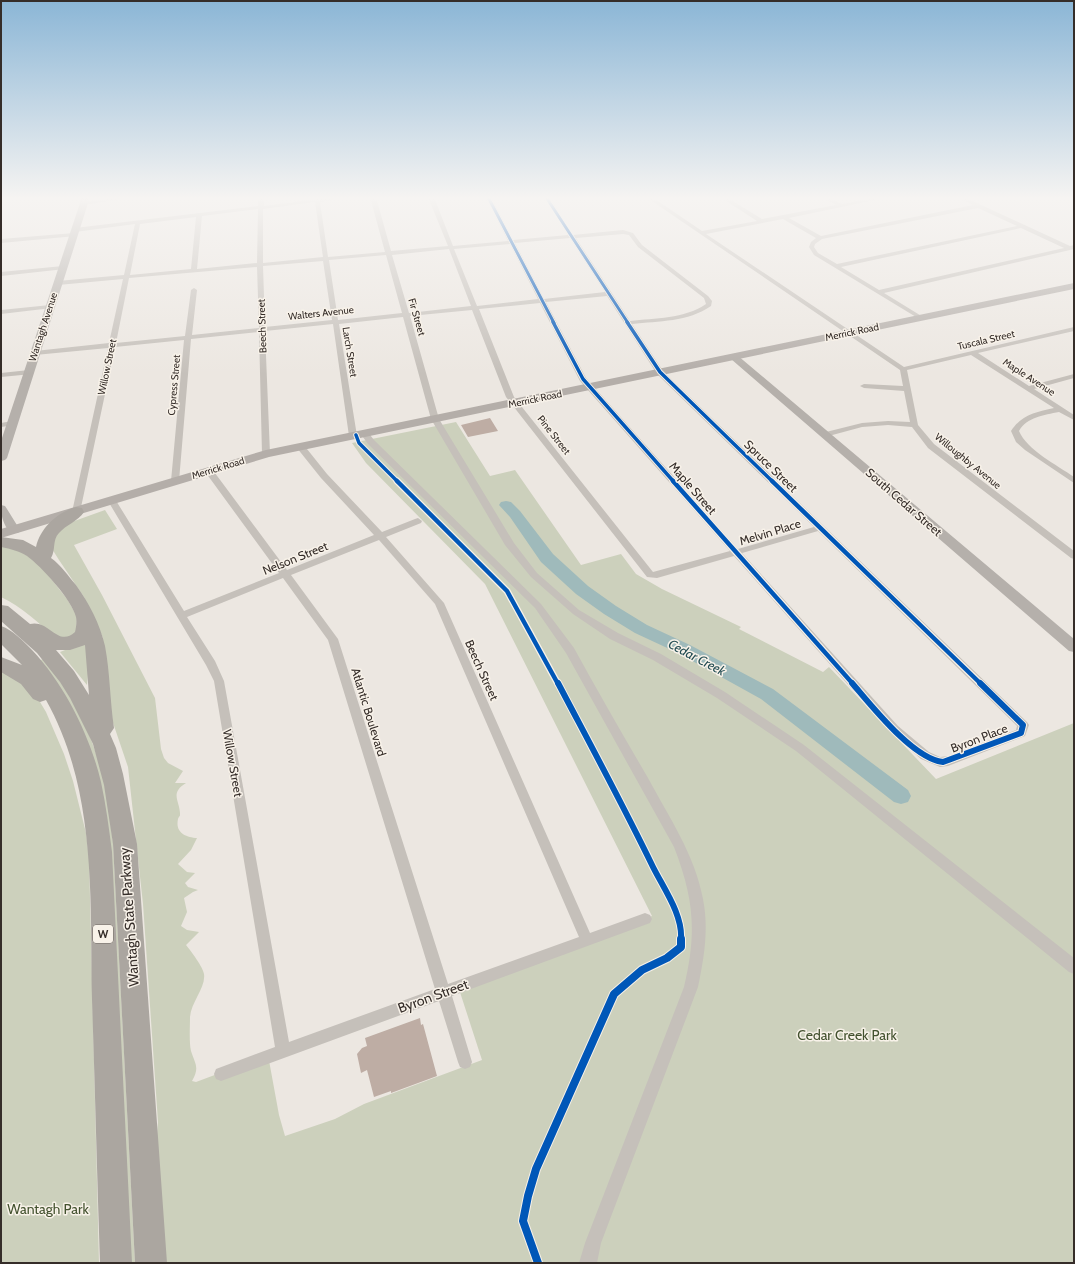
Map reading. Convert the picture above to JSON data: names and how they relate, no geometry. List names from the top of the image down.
{
  "streets": {
    "highway": ["Wantagh State Parkway", "W"],
    "main road": ["Wantagh Avenue", "Merrick Road", "South Cedar Street"],
    "street": [
      "Walters Avenue",
      "Fir Street",
      "Beech Street",
      "Tuscala Street",
      "Larch Street",
      "Willow Street",
      "Maple Avenue",
      "Cypress Street",
      "Pine Street",
      "Willoughby Avenue",
      "Spruce Street",
      "Maple Street",
      "Melvin Place",
      "Nelson Street",
      "Atlantic Boulevard",
      "Byron Place",
      "Byron Street"
    ]
  },
  "crossings": [
    ["Walters Avenue", "Fir Street"],
    ["Walters Avenue", "Beech Street"],
    ["Walters Avenue", "Wantagh Avenue"],
    ["Walters Avenue", "Larch Street"],
    ["Walters Avenue", "Willow Street"],
    ["Walters Avenue", "Cypress Street"],
    ["Walters Avenue", "Pine Street"],
    ["Walters Avenue", "Spruce Street"],
    ["Walters Avenue", "Maple Street"],
    ["Fir Street", "Merrick Road"],
    ["Beech Street", "Merrick Road"],
    ["Beech Street", "Nelson Street"],
    ["Beech Street", "Byron Street"],
    ["Merrick Road", "Larch Street"],
    ["Merrick Road", "Willow Street"],
    ["Merrick Road", "Cypress Street"],
    ["Merrick Road", "Pine Street"],
    ["Merrick Road", "Spruce Street"],
    ["Merrick Road", "Maple Street"],
    ["Merrick Road", "South Cedar Street"],
    ["Merrick Road", "Atlantic Boulevard"],
    ["Tuscala Street", "Maple Avenue"],
    ["Tuscala Street", "Willoughby Avenue"],
    ["Willow Street", "Nelson Street"],
    ["Willow Street", "Byron Street"],
    ["Pine Street", "Melvin Place"],
    ["Spruce Street", "Melvin Place"],
    ["Spruce Street", "Byron Place"],
    ["Maple Street", "Melvin Place"],
    ["Maple Street", "Byron Place"],
    ["Nelson Street", "Atlantic Boulevard"],
    ["Atlantic Boulevard", "Byron Street"]
  ],
  "water": ["Cedar Creek"],
  "parks": ["Cedar Creek Park", "Wantagh Park"]
}
